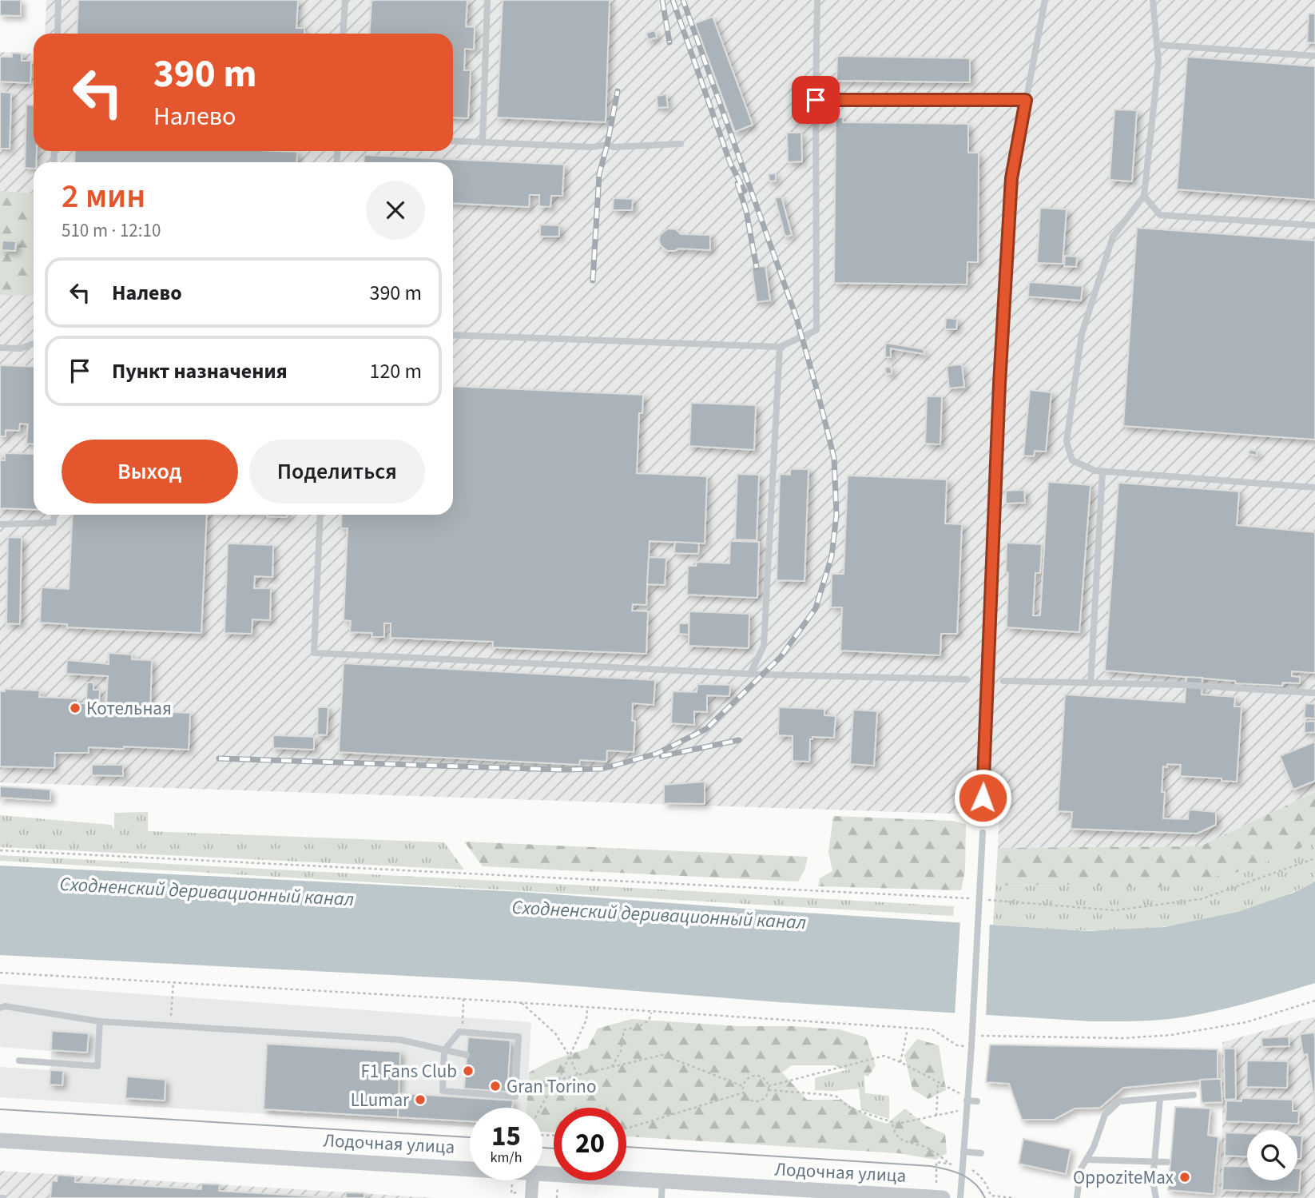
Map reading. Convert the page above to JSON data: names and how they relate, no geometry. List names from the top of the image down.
{
  "streets": {
    "street": ["Лодочная улица"]
  },
  "water": ["Сходненский деривационный канал"],
  "places": [
    "Котельная",
    "F1 Fans Club",
    "Gran Torino",
    "LLumar",
    "OppoziteMax"
  ],
  "page": {
    "turn": ["390 m", "Налево"],
    "heading": ["2 мин", "510 m · 12:10"],
    "list": [
      {
        "name": "Налево",
        "value": "390 m"
      },
      {
        "name": "Пункт назначения",
        "value": "120 m"
      }
    ],
    "buttons": ["Выход", "Поделиться"],
    "speed": "15 km/h",
    "limit": "20"
  }
}
